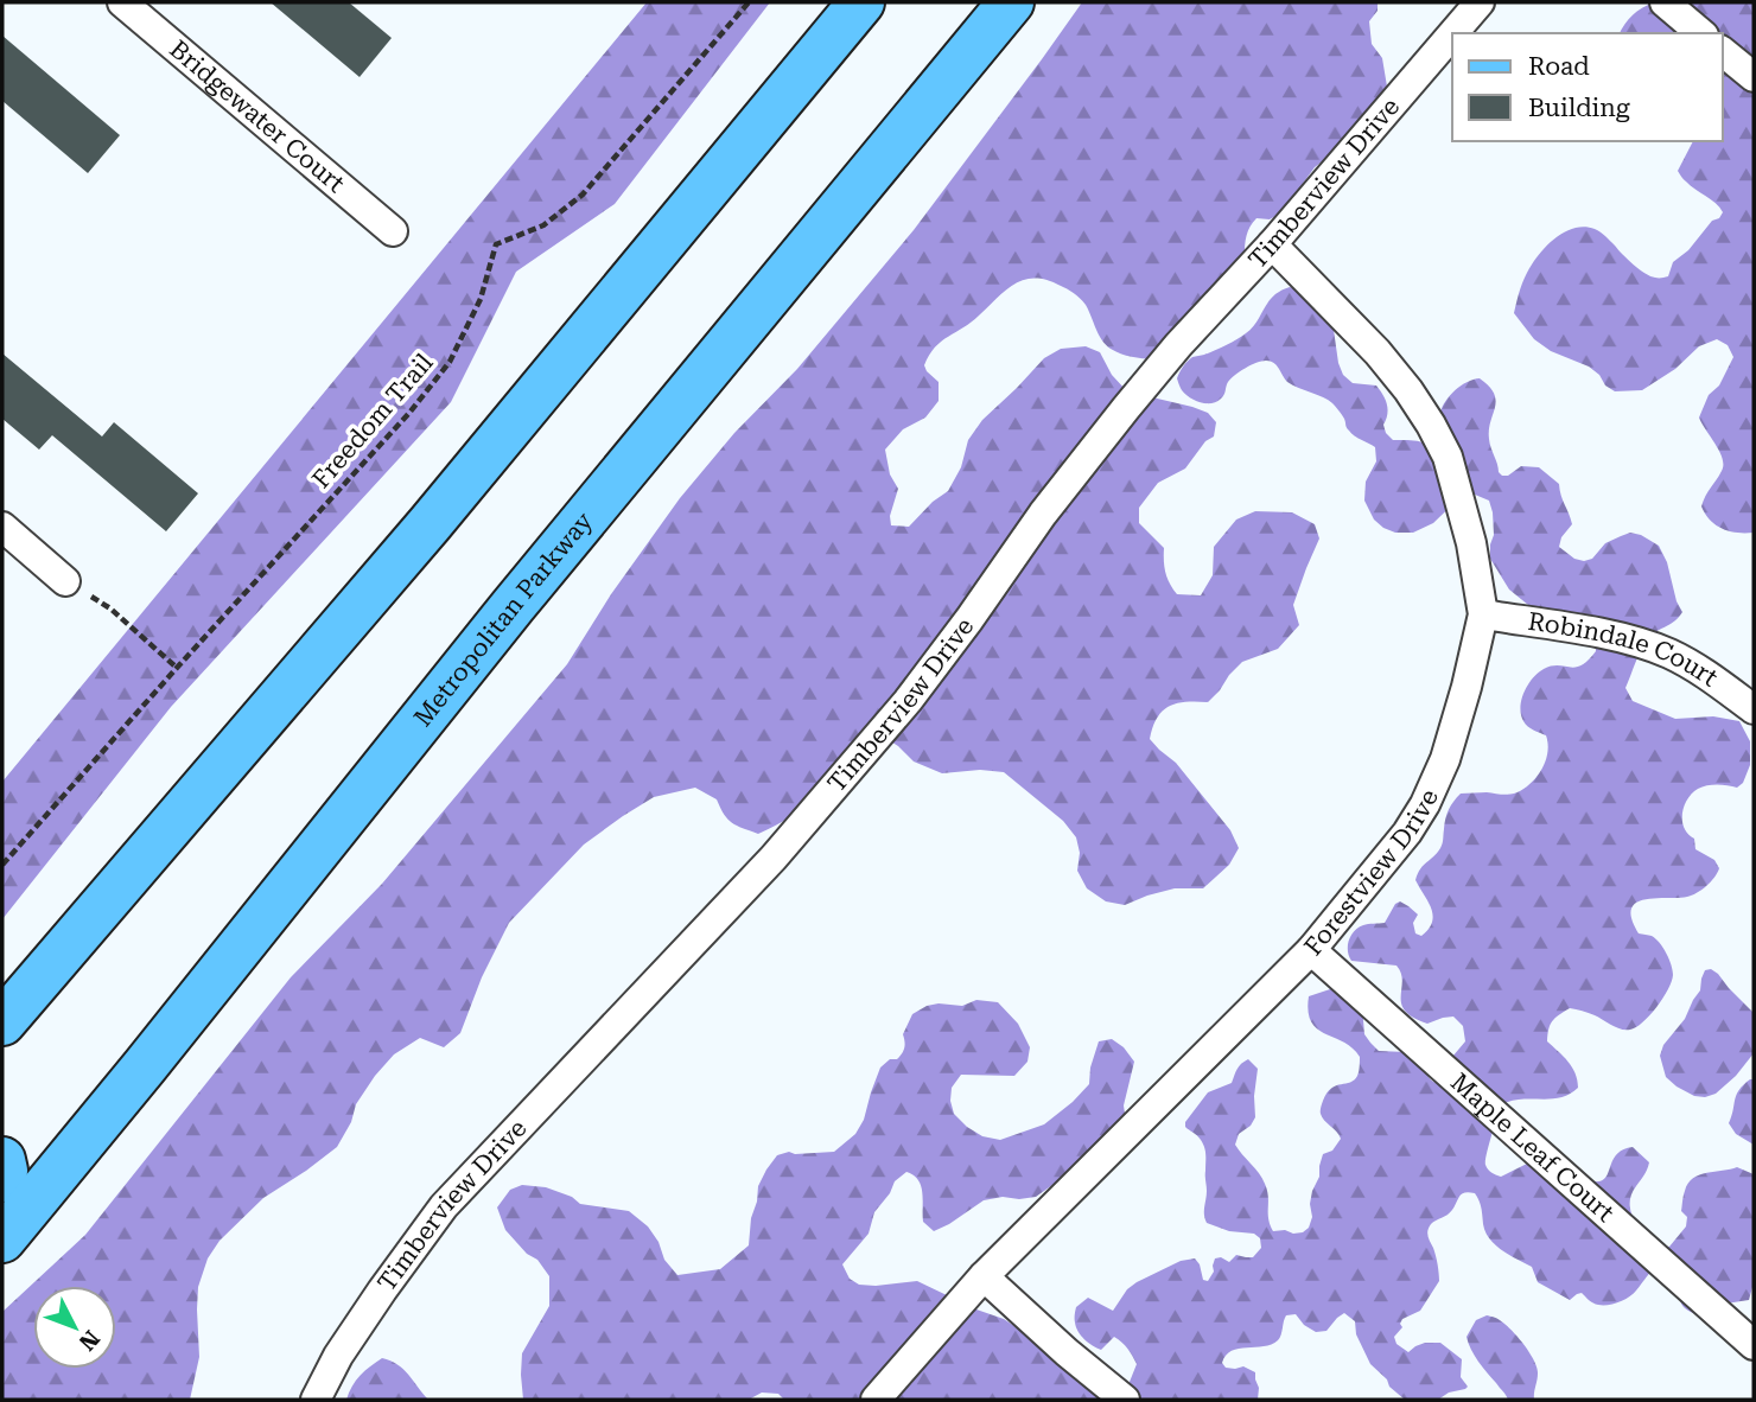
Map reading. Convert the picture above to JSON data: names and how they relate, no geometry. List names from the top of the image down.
{
  "streets": {
    "main road": ["Metropolitan Parkway"],
    "street": [
      "Bridgewater Court",
      "Timberview Drive",
      "Robindale Court",
      "Forestview Drive",
      "Maple Leaf Court"
    ],
    "path": ["Freedom Trail"]
  },
  "crossings": [
    ["Timberview Drive", "Forestview Drive"],
    ["Robindale Court", "Forestview Drive"],
    ["Forestview Drive", "Maple Leaf Court"]
  ],
  "legend": ["Road", "Building"],
  "north": "bottom right"
}
